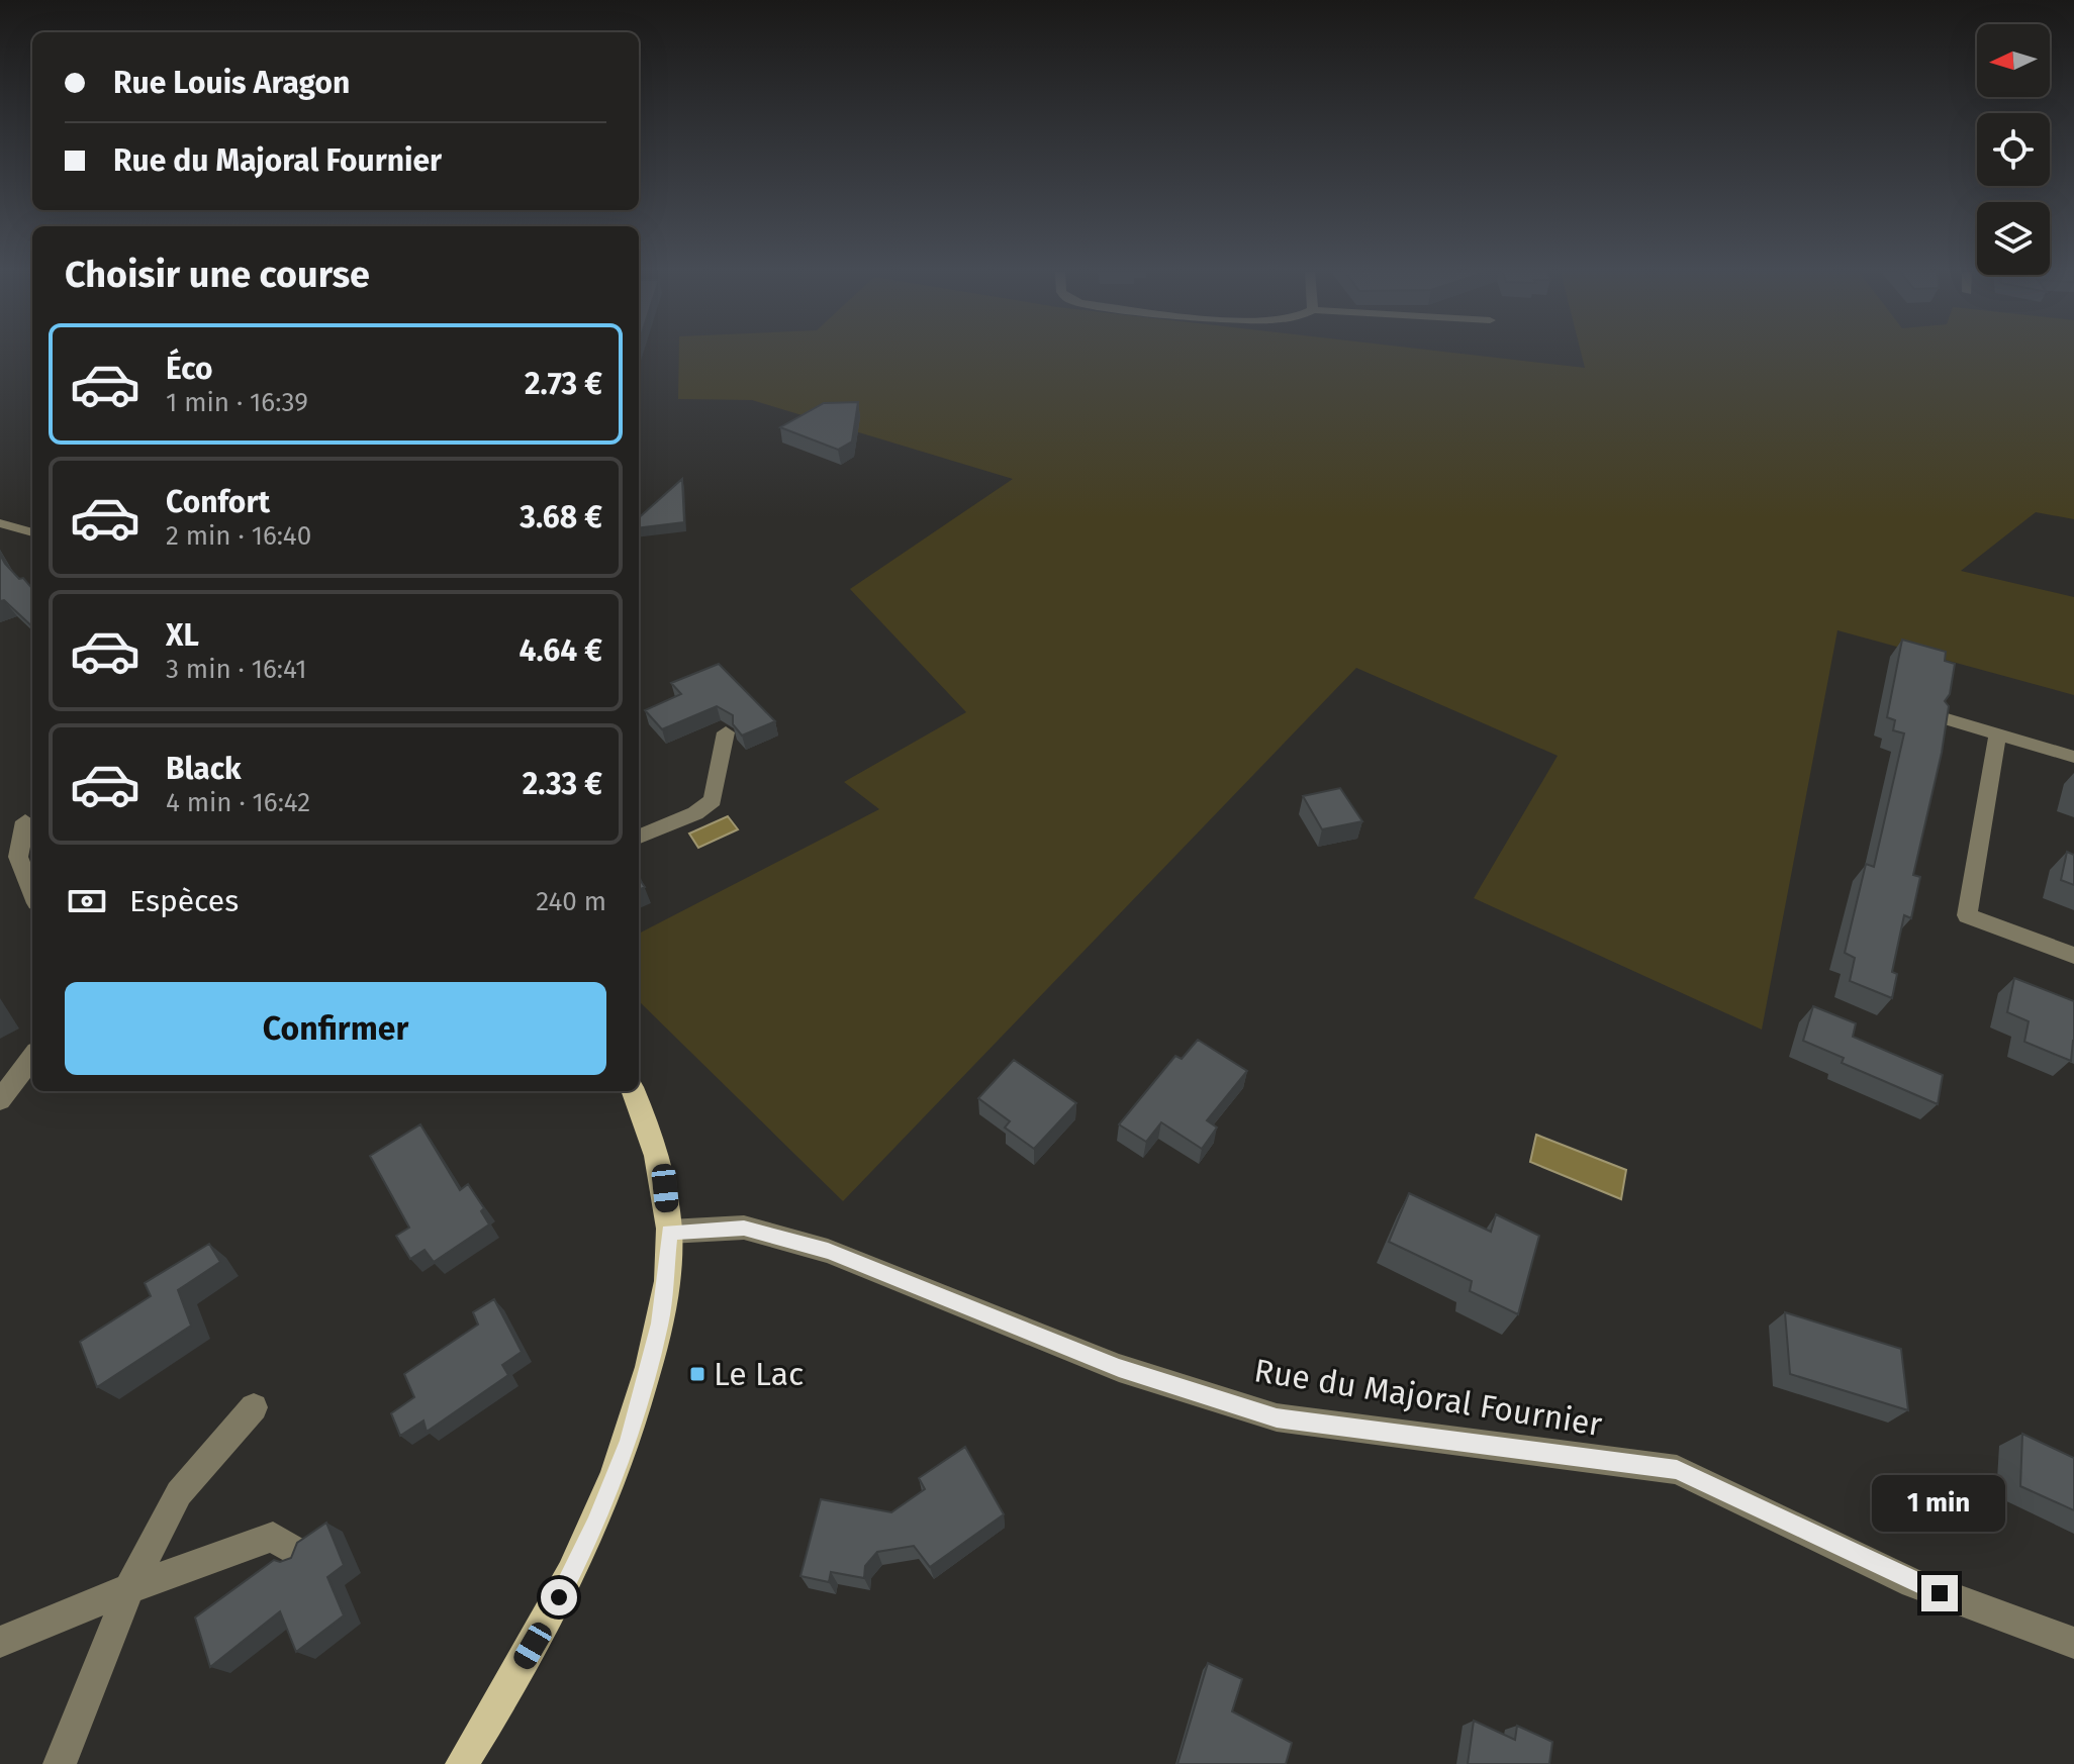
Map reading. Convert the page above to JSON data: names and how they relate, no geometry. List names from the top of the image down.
{
  "streets": {
    "street": ["Rue du Majoral Fournier"]
  },
  "places": {
    "transit": ["Le Lac"]
  },
  "north": "left",
  "page": {
    "banner": ["Rue Louis Aragon", "Rue du Majoral Fournier"],
    "heading": "Choisir une course",
    "list": [
      {
        "name": "Éco",
        "note": "1 min · 16:39",
        "value": "2.73 €"
      },
      {
        "name": "Confort",
        "note": "2 min · 16:40",
        "value": "3.68 €"
      },
      {
        "name": "XL",
        "note": "3 min · 16:41",
        "value": "4.64 €"
      },
      {
        "name": "Black",
        "note": "4 min · 16:42",
        "value": "2.33 €"
      }
    ],
    "pay": ["Espèces", "240 m"],
    "buttons": "Confirmer",
    "bubble": "1 min"
  }
}
